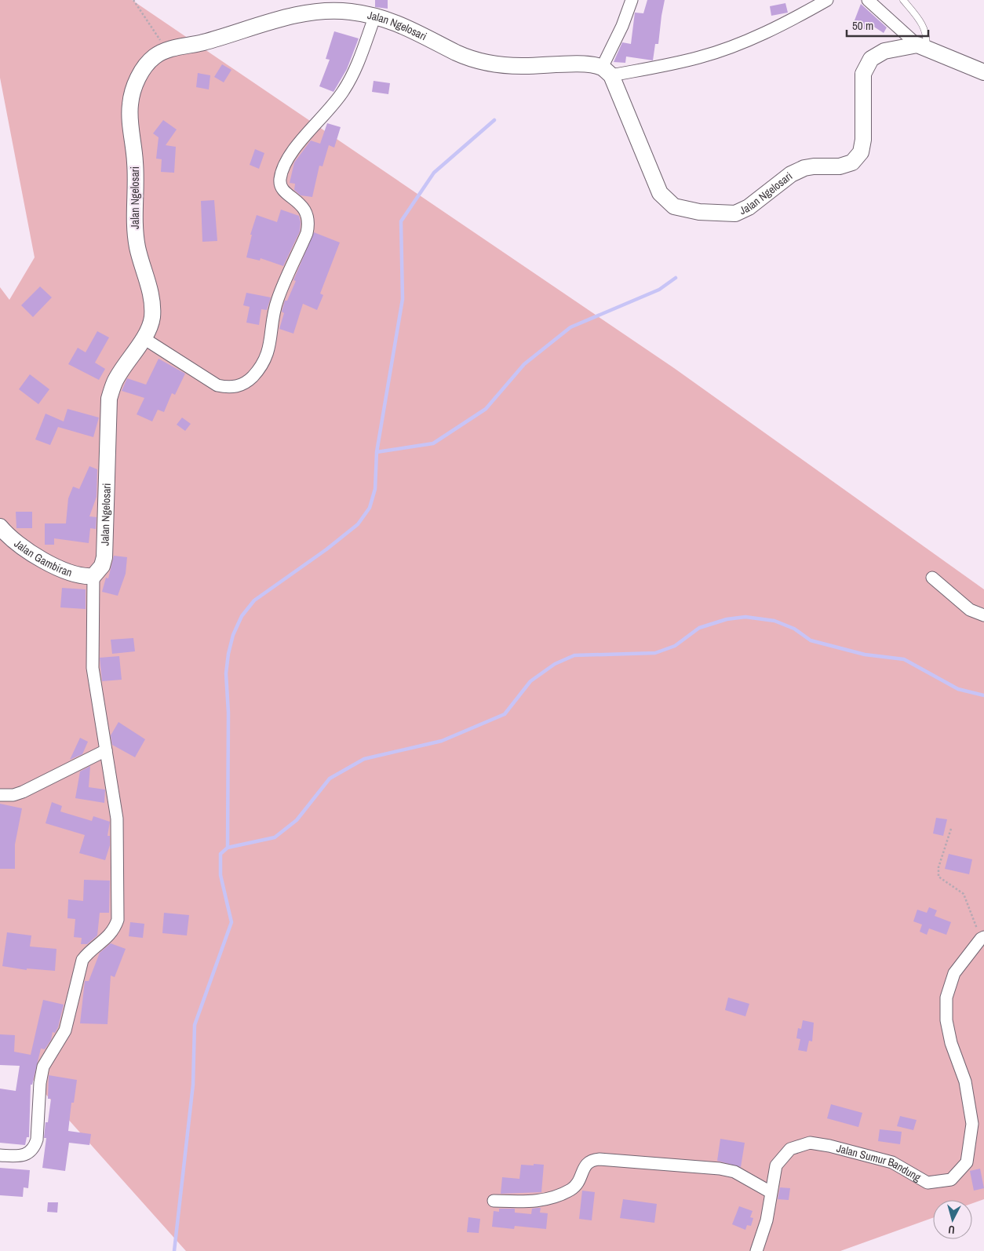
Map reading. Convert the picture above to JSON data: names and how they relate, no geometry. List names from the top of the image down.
{
  "streets": {
    "street": ["Jalan Ngelosari", "Jalan Gambiran", "Jalan Sumur Bandung"]
  },
  "crossings": [
    ["Jalan Ngelosari", "Jalan Gambiran"]
  ],
  "scale_bar": "50 m",
  "north": "bottom"
}
